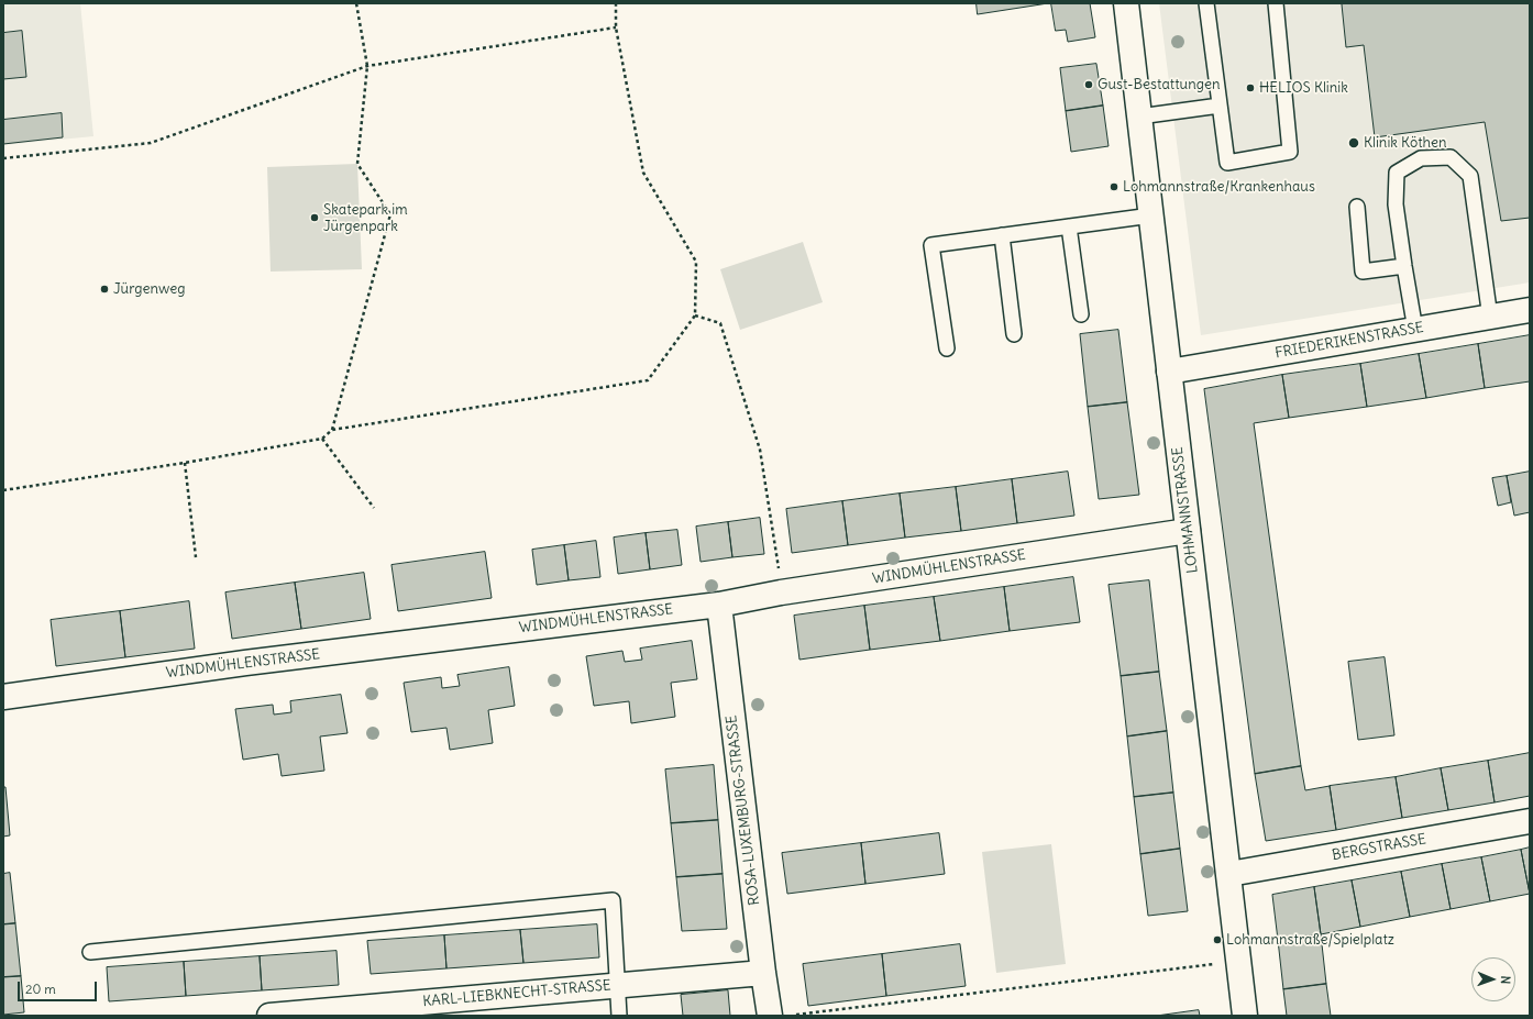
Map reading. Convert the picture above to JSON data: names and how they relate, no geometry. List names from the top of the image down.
{
  "streets": {
    "street": [
      "FRIEDERIKENSTRASSE",
      "LOHMANNSTRASSE",
      "WINDMÜHLENSTRASSE",
      "ROSA-LUXEMBURG-STRASSE",
      "BERGSTRASSE",
      "KARL-LIEBKNECHT-STRASSE"
    ]
  },
  "crossings": [
    ["FRIEDERIKENSTRASSE", "LOHMANNSTRASSE"],
    ["LOHMANNSTRASSE", "WINDMÜHLENSTRASSE"],
    ["LOHMANNSTRASSE", "BERGSTRASSE"],
    ["WINDMÜHLENSTRASSE", "ROSA-LUXEMBURG-STRASSE"],
    ["ROSA-LUXEMBURG-STRASSE", "KARL-LIEBKNECHT-STRASSE"]
  ],
  "places": [
    "Gust-Bestattungen",
    "HELIOS Klinik",
    "Klinik Köthen",
    "Lohmannstraße/Krankenhaus",
    "Skatepark im Jürgenpark",
    "Jürgenweg",
    "Lohmannstraße/Spielplatz"
  ],
  "scale_bar": "20 m",
  "north": "right"
}
